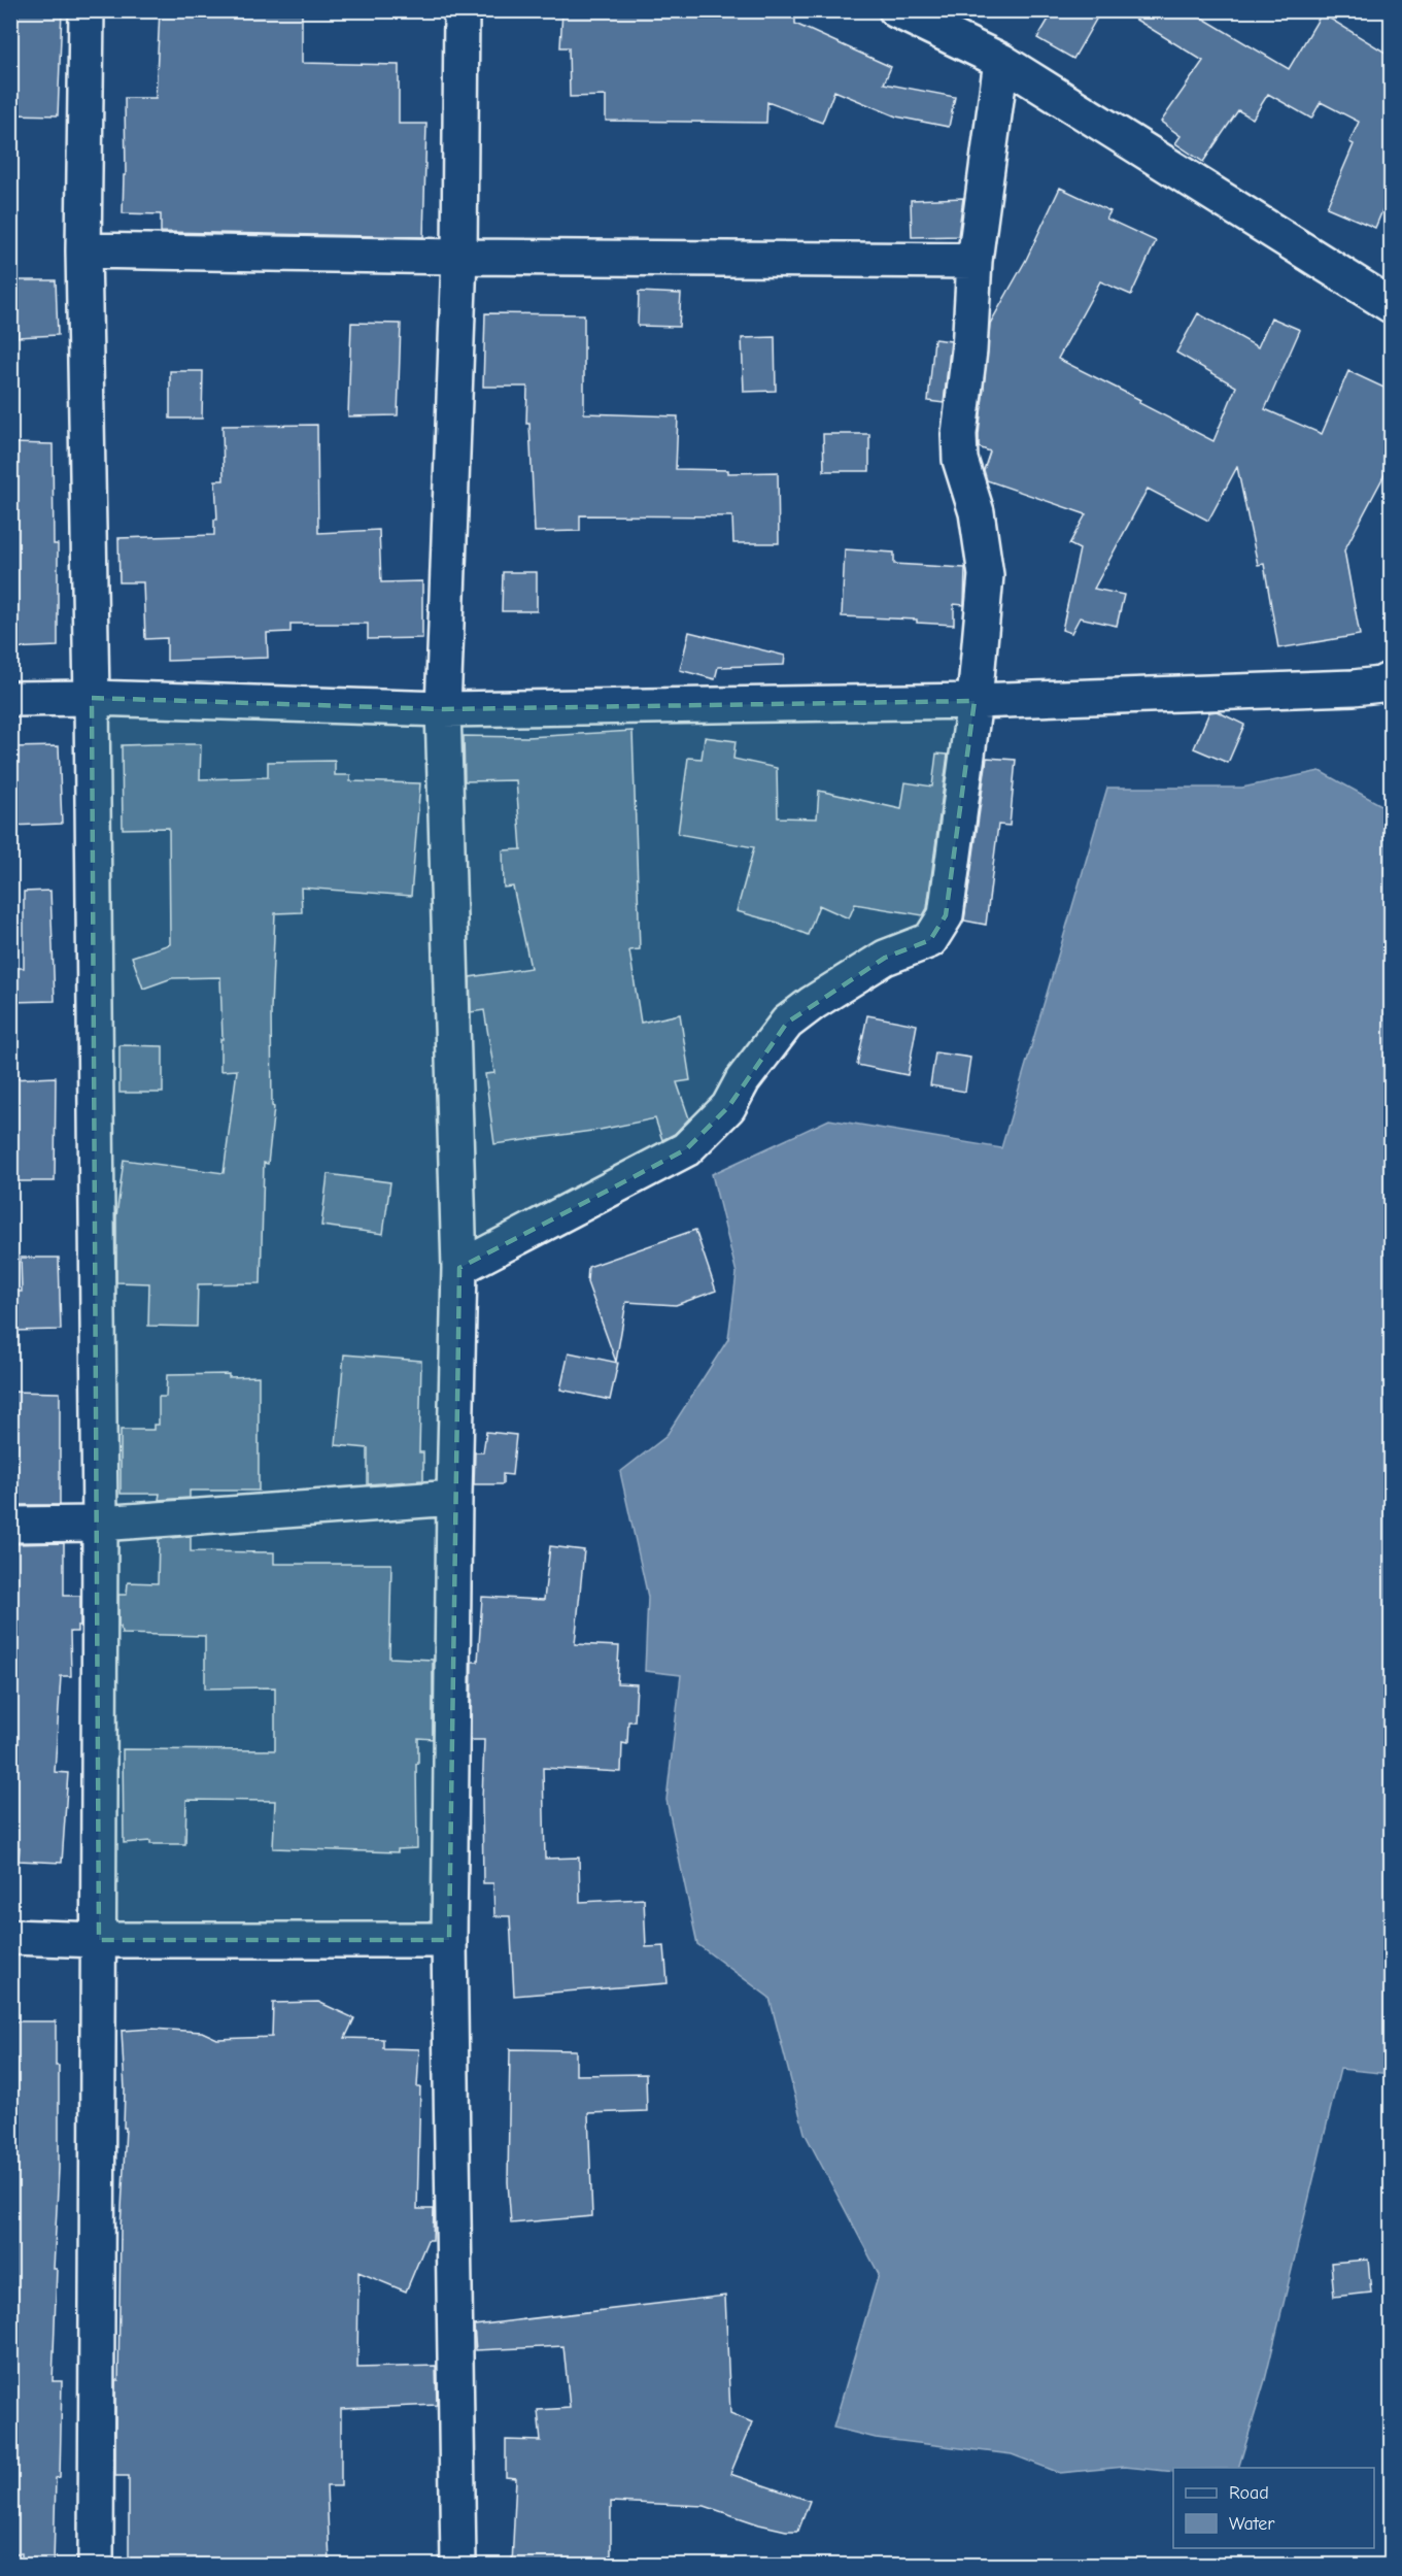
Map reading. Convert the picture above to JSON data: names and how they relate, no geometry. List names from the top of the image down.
{
  "legend": ["Road", "Water"]
}
